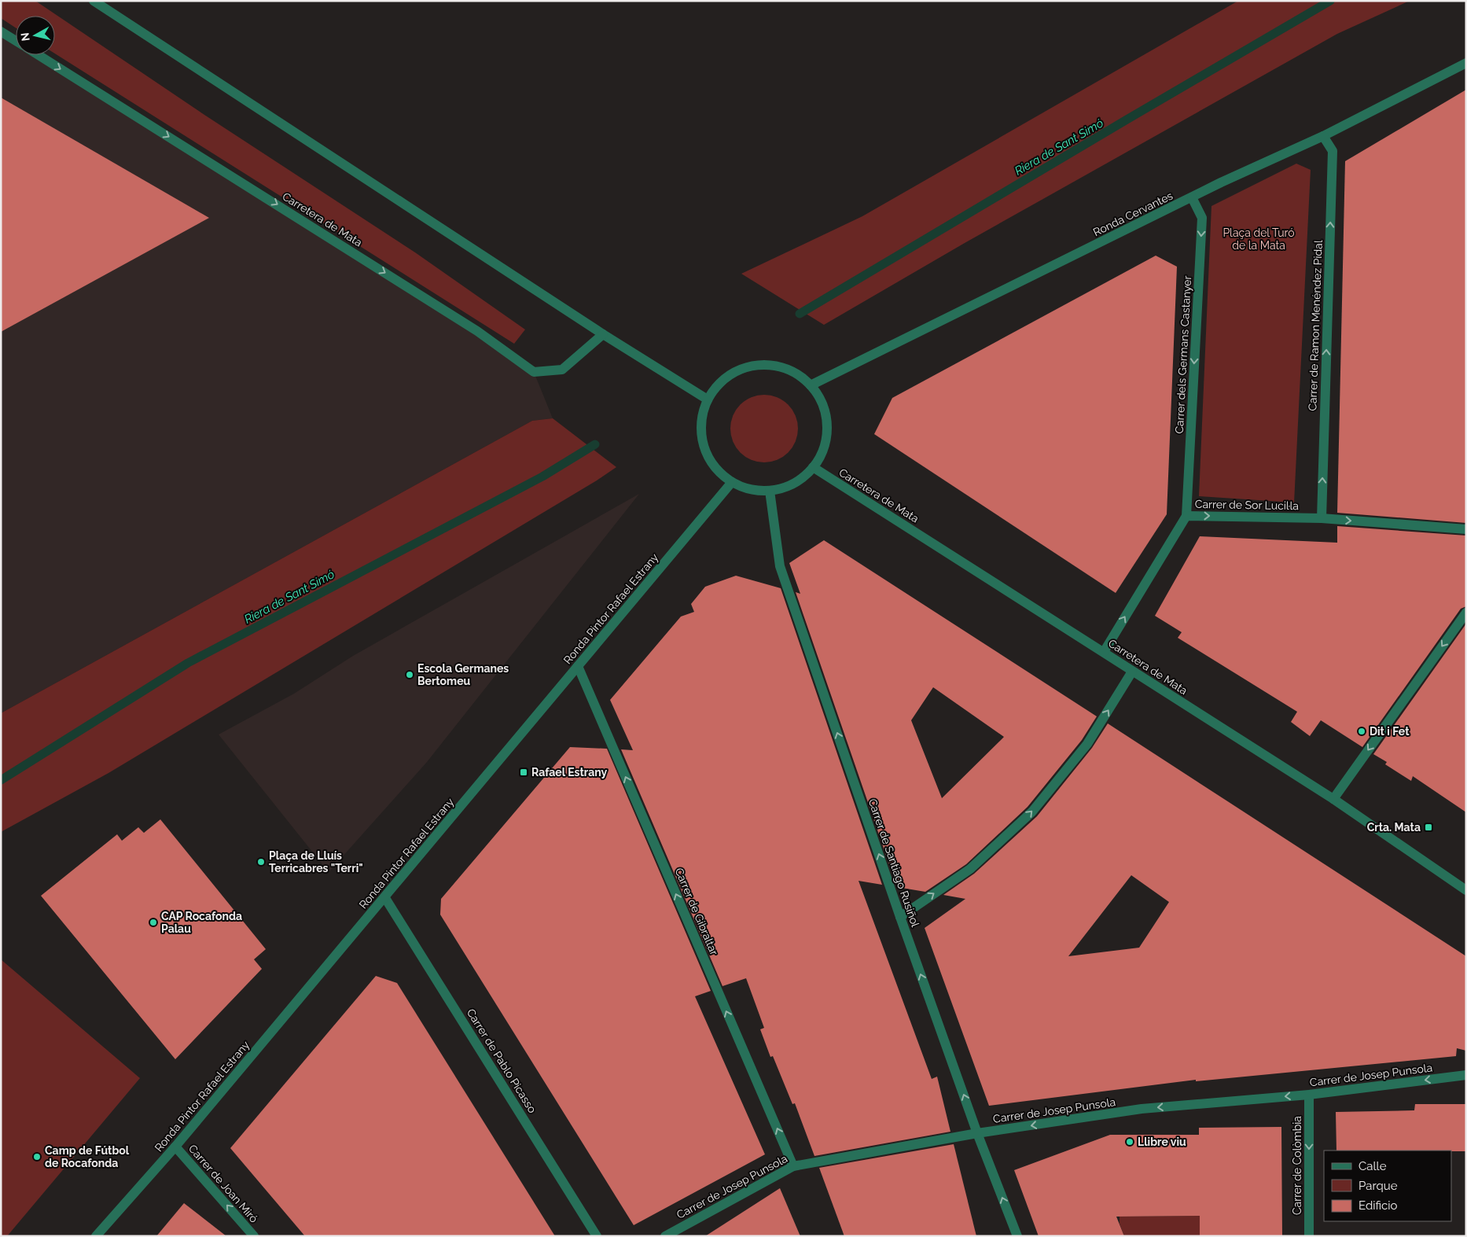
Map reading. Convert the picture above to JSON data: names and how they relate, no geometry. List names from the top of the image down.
{
  "streets": {
    "street": [
      "Ronda Cervantes",
      "Carretera de Mata",
      "Carrer de Ramon Menéndez Pidal",
      "Carrer dels Germans Castanyer",
      "Carrer de Sor Lucil·la",
      "Ronda Pintor Rafael Estrany",
      "Carrer de Santiago Rusiñol",
      "Carrer de Gibraltar",
      "Carrer de Pablo Picasso",
      "Carrer de Josep Punsola",
      "Carrer de Colòmbia",
      "Carrer de Joan Miró"
    ]
  },
  "crossings": [
    ["Ronda Cervantes", "Carretera de Mata"],
    ["Ronda Cervantes", "Carrer de Ramon Menéndez Pidal"],
    ["Ronda Cervantes", "Carrer dels Germans Castanyer"],
    ["Ronda Cervantes", "Ronda Pintor Rafael Estrany"],
    ["Ronda Cervantes", "Carrer de Santiago Rusiñol"],
    ["Carretera de Mata", "Carrer de Sor Lucil·la"],
    ["Carretera de Mata", "Ronda Pintor Rafael Estrany"],
    ["Carretera de Mata", "Carrer de Santiago Rusiñol"],
    ["Carrer de Ramon Menéndez Pidal", "Carrer de Sor Lucil·la"],
    ["Carrer dels Germans Castanyer", "Carrer de Sor Lucil·la"],
    ["Ronda Pintor Rafael Estrany", "Carrer de Santiago Rusiñol"],
    ["Ronda Pintor Rafael Estrany", "Carrer de Gibraltar"],
    ["Ronda Pintor Rafael Estrany", "Carrer de Pablo Picasso"],
    ["Ronda Pintor Rafael Estrany", "Carrer de Joan Miró"],
    ["Carrer de Santiago Rusiñol", "Carrer de Josep Punsola"],
    ["Carrer de Gibraltar", "Carrer de Josep Punsola"],
    ["Carrer de Josep Punsola", "Carrer de Colòmbia"]
  ],
  "one_way": [
    "Carrer de Ramon Menéndez Pidal",
    "Carrer dels Germans Castanyer",
    "Carrer de Sor Lucil·la",
    "Carrer de Santiago Rusiñol",
    "Carrer de Gibraltar",
    "Carrer de Josep Punsola",
    "Carrer de Colòmbia",
    "Carrer de Joan Miró"
  ],
  "water": ["Riera de Sant Simó"],
  "parks": ["Plaça del Turó de la Mata"],
  "places": {
    "other": [
      "Escola Germanes Bertomeu",
      "Dit i Fet",
      "Plaça de Lluís Terricabres \"Terri\"",
      "CAP Rocafonda Palau",
      "Llibre viu",
      "Camp de Fútbol de Rocafonda"
    ],
    "transit": ["Rafael Estrany", "Crta. Mata"]
  },
  "legend": ["Calle", "Parque", "Edificio"],
  "north": "left"
}
